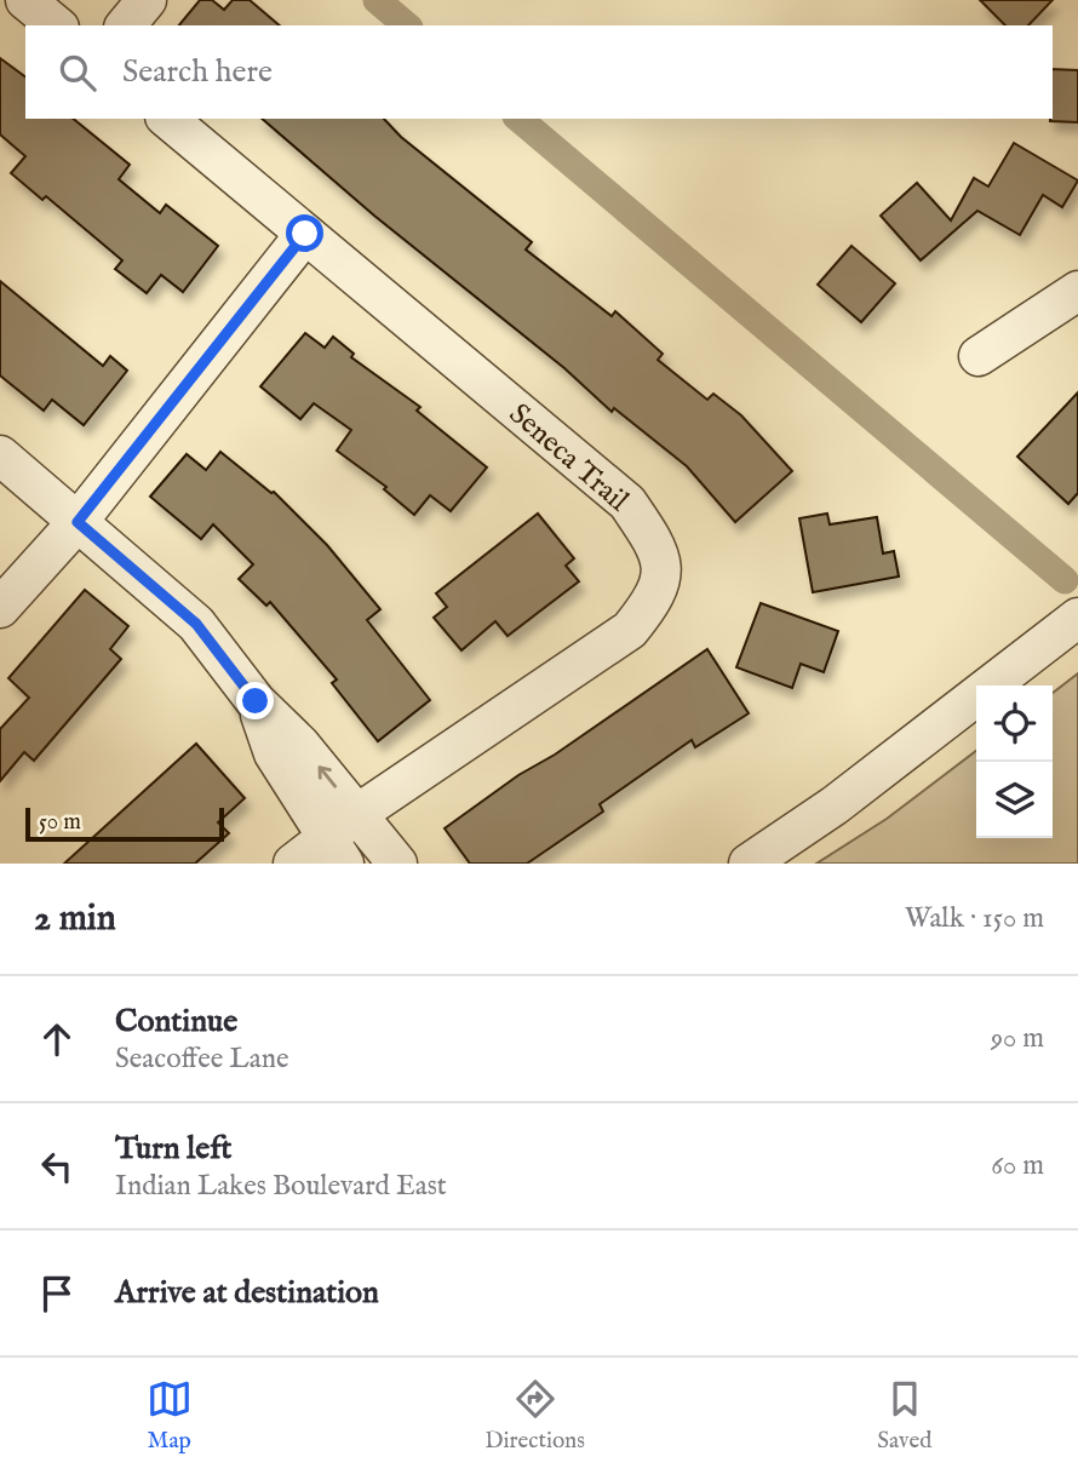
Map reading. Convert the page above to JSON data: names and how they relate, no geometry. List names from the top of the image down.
{
  "streets": {
    "street": ["Seneca Trail"]
  },
  "scale_bar": "50 m",
  "page": {
    "search": "Search here",
    "scale": "50 m",
    "heading": ["2 min", "Walk · 150 m"],
    "list": [
      ["Continue", "Seacoffee Lane", "90 m"],
      ["Turn left", "Indian Lakes Boulevard East", "60 m"],
      "Arrive at destination"
    ],
    "nav": ["Map", "Directions", "Saved"]
  }
}
